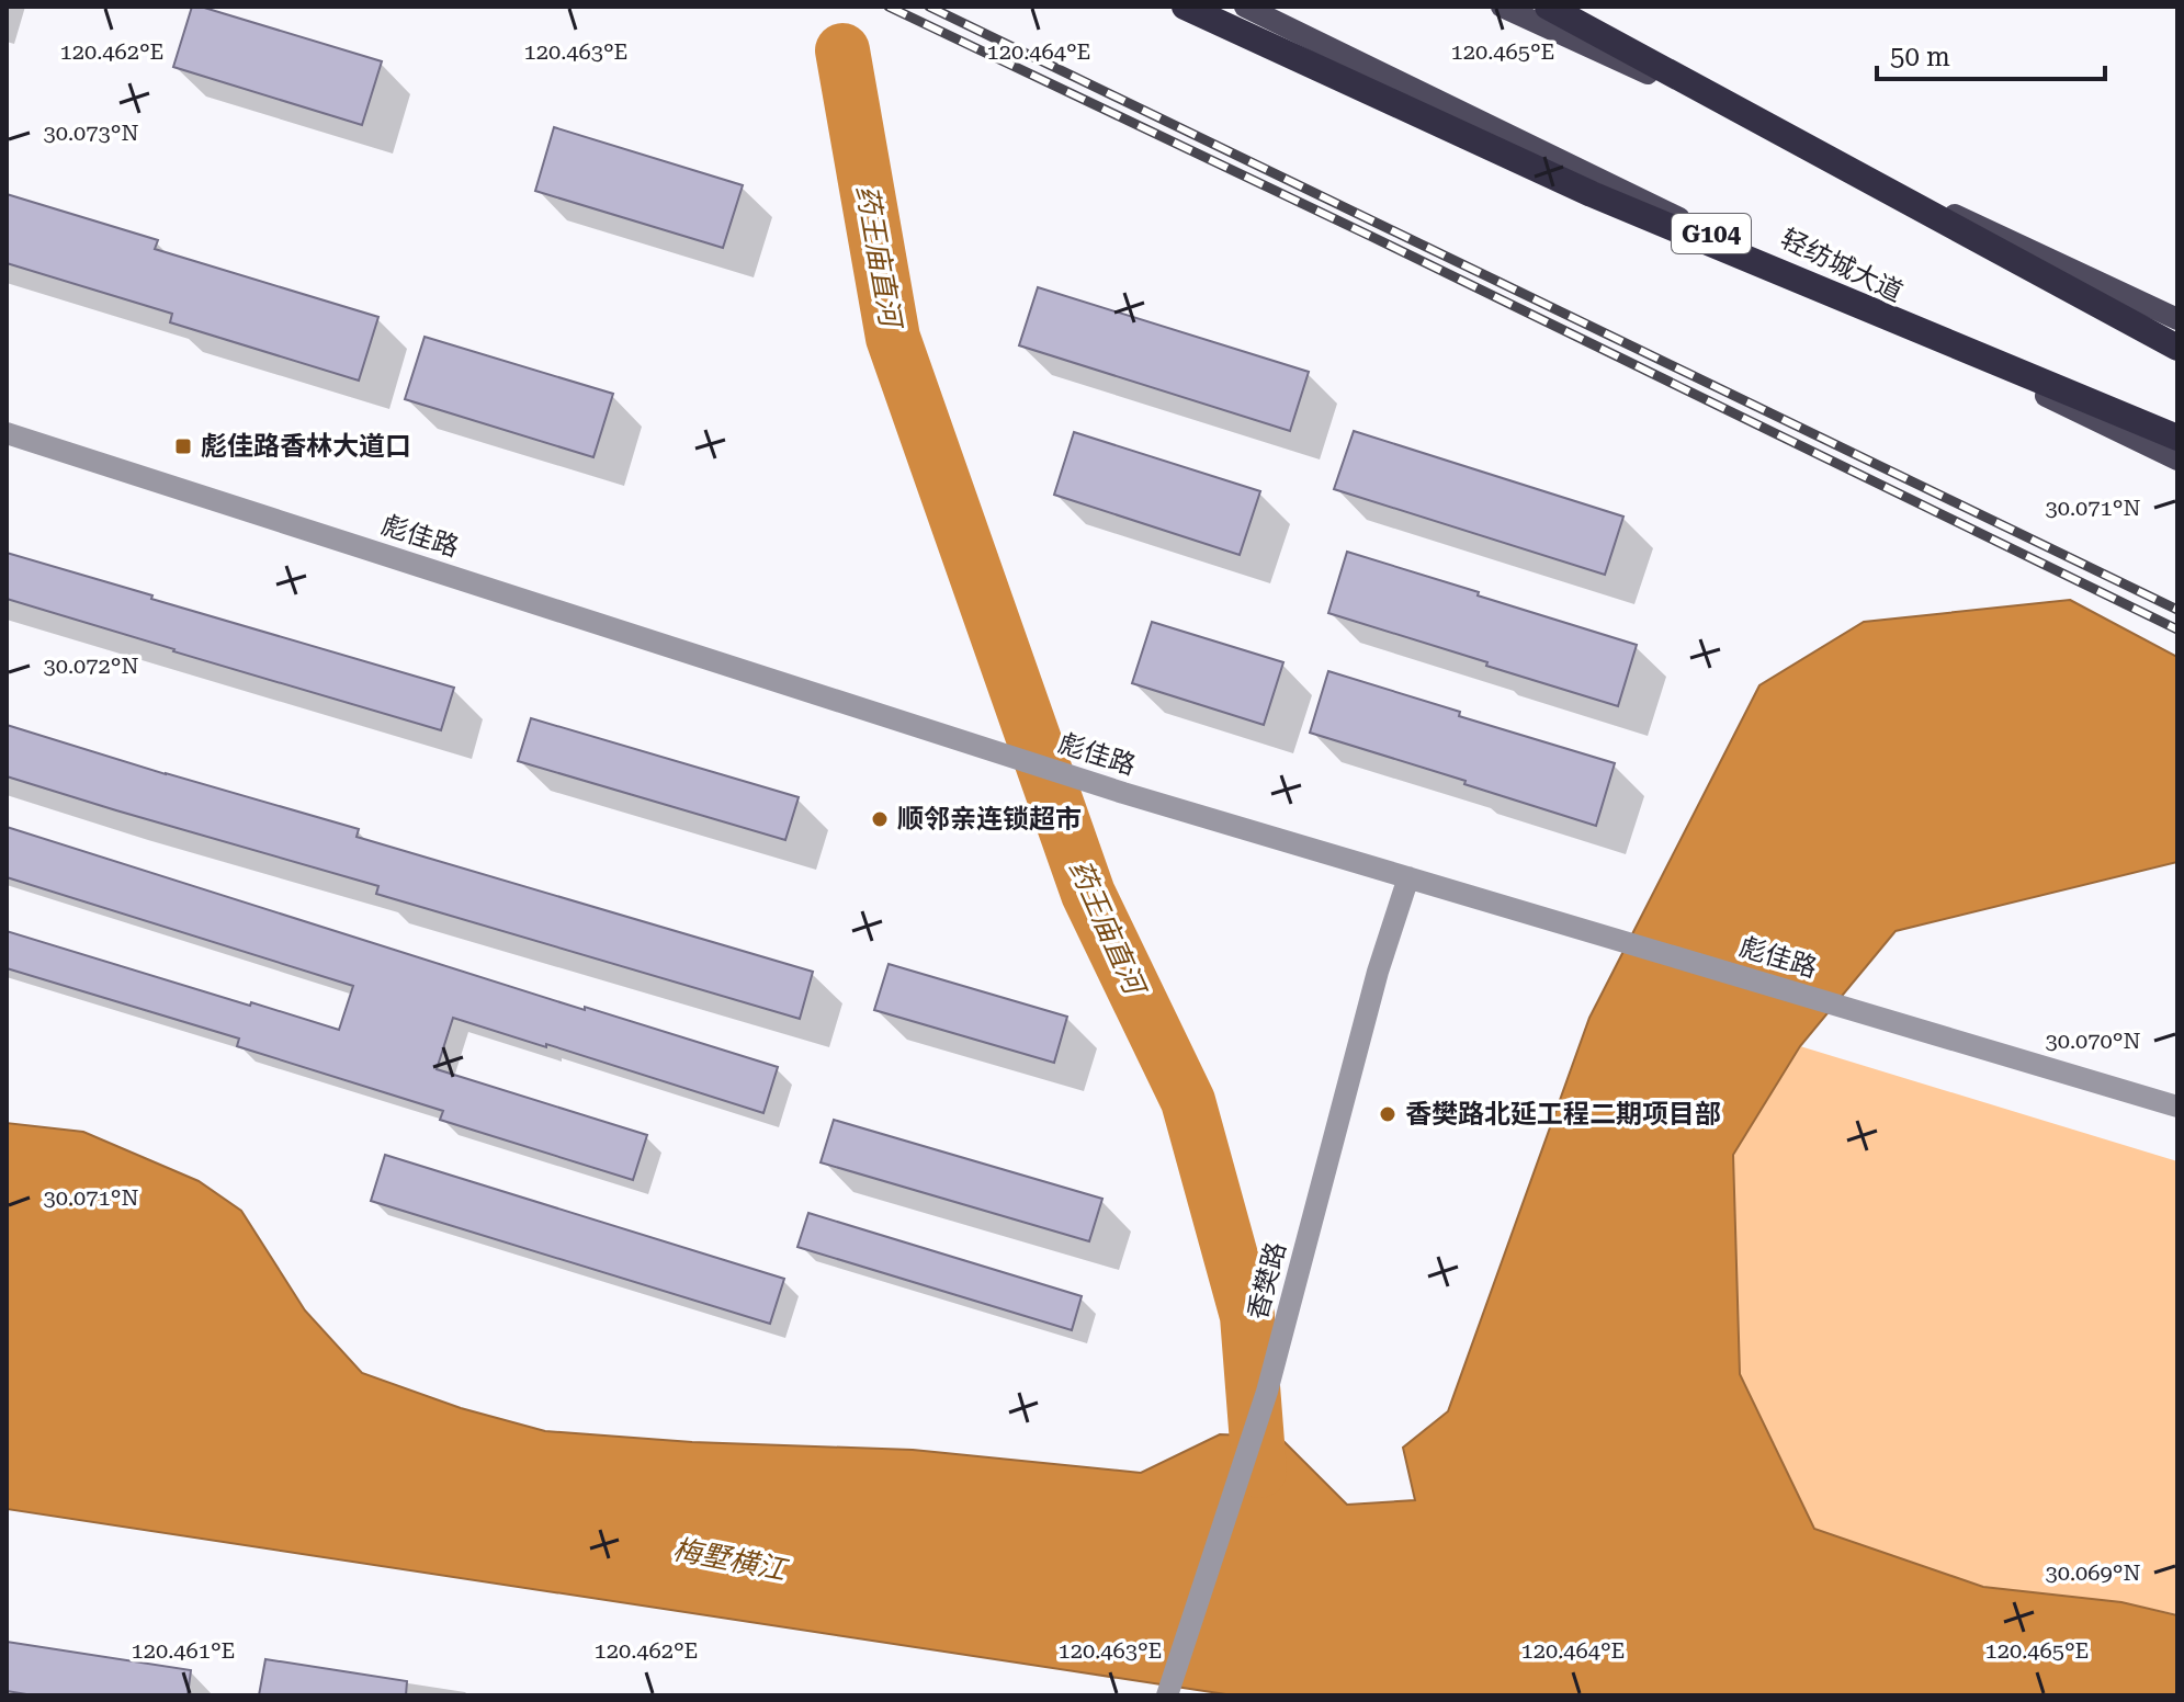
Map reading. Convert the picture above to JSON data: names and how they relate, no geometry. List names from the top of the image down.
{
  "streets": {
    "main road": ["G104", "轻纺城大道"],
    "street": ["彪佳路", "香樊路"]
  },
  "crossings": [
    ["彪佳路", "香樊路"]
  ],
  "water": ["药王庙直河", "梅墅横江"],
  "places": {
    "transit": ["彪佳路香林大道口"],
    "other": ["顺邻亲连锁超市", "香樊路北延工程二期项目部"]
  },
  "scale_bar": "50 m",
  "coordinates": [
    "120.462°E",
    "120.463°E",
    "120.464°E",
    "120.465°E",
    "30.073°N",
    "30.071°N",
    "30.072°N",
    "30.070°N",
    "30.069°N",
    "120.461°E"
  ]
}
